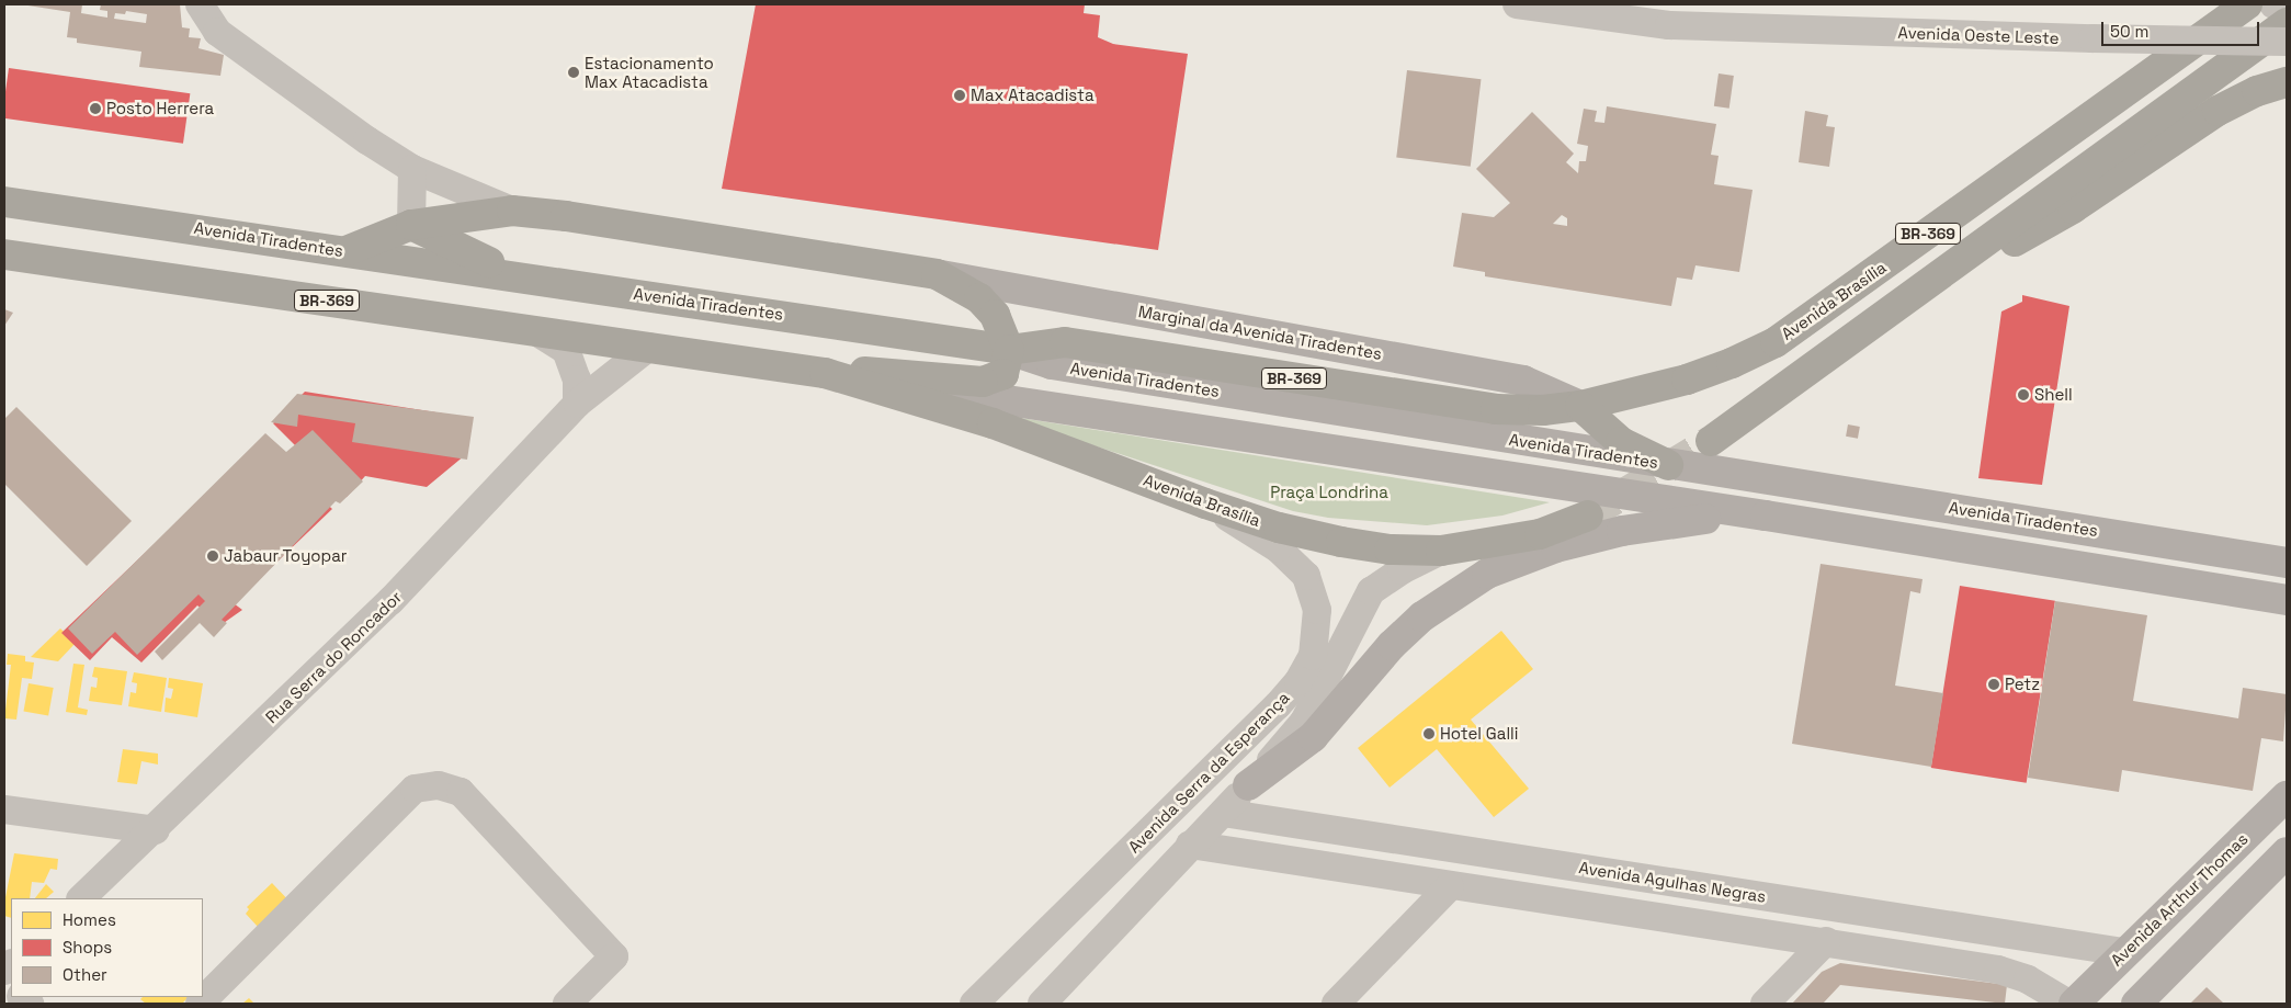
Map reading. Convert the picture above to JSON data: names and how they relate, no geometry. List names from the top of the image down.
{
  "streets": {
    "highway": ["BR-369", "Avenida Tiradentes", "Avenida Brasília"],
    "main road": ["Marginal da Avenida Tiradentes", "Avenida Arthur Thomas"],
    "street": [
      "Avenida Oeste Leste",
      "Rua Serra do Roncador",
      "Avenida Serra da Esperança",
      "Avenida Agulhas Negras"
    ]
  },
  "crossings": [
    ["BR-369", "Avenida Tiradentes"],
    ["BR-369", "Avenida Brasília"],
    ["BR-369", "Marginal da Avenida Tiradentes"],
    ["BR-369", "Rua Serra do Roncador"],
    ["Avenida Brasília", "Marginal da Avenida Tiradentes"],
    ["Avenida Brasília", "Avenida Serra da Esperança"],
    ["Avenida Serra da Esperança", "Avenida Agulhas Negras"],
    ["Avenida Agulhas Negras", "Avenida Arthur Thomas"]
  ],
  "parks": ["Praça Londrina"],
  "places": [
    "Estacionamento Max Atacadista",
    "Max Atacadista",
    "Posto Herrera",
    "Shell",
    "Jabaur Toyopar",
    "Petz",
    "Hotel Galli"
  ],
  "legend": ["Homes", "Shops", "Other"],
  "scale_bar": "50 m"
}
